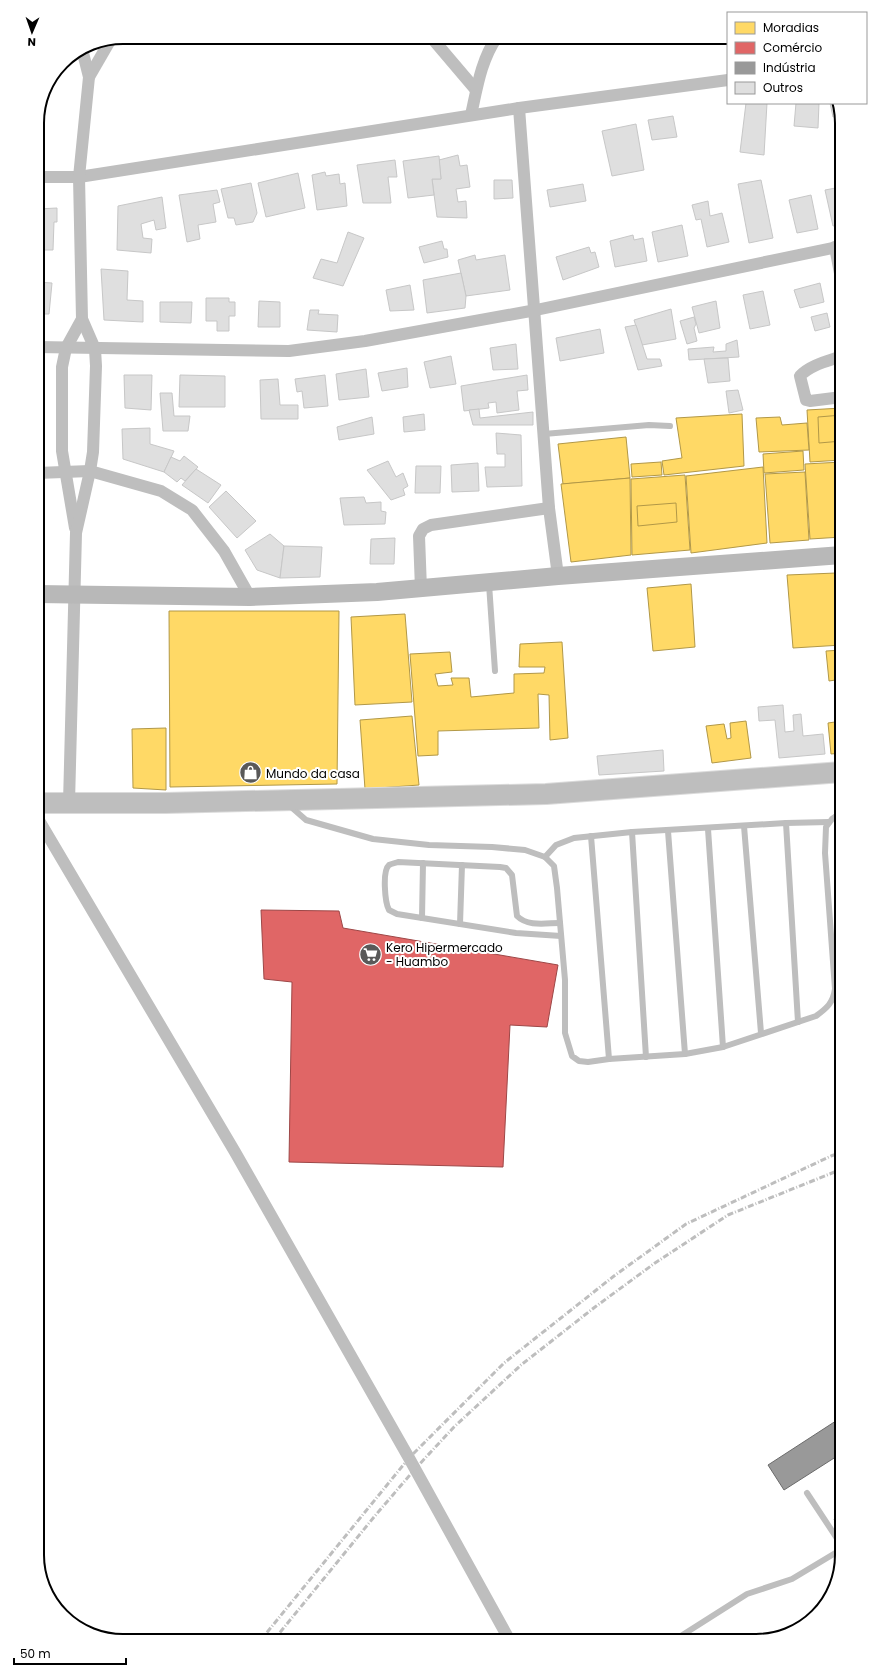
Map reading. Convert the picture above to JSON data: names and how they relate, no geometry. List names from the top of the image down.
{
  "places": {
    "shop": ["Mundo da casa"],
    "supermarket": ["Kero Hipermercado - Huambo"]
  },
  "legend": [
    "Moradias",
    "Comércio",
    "Indústria",
    "Outros"
  ],
  "scale_bar": "50 m",
  "north": "bottom"
}
